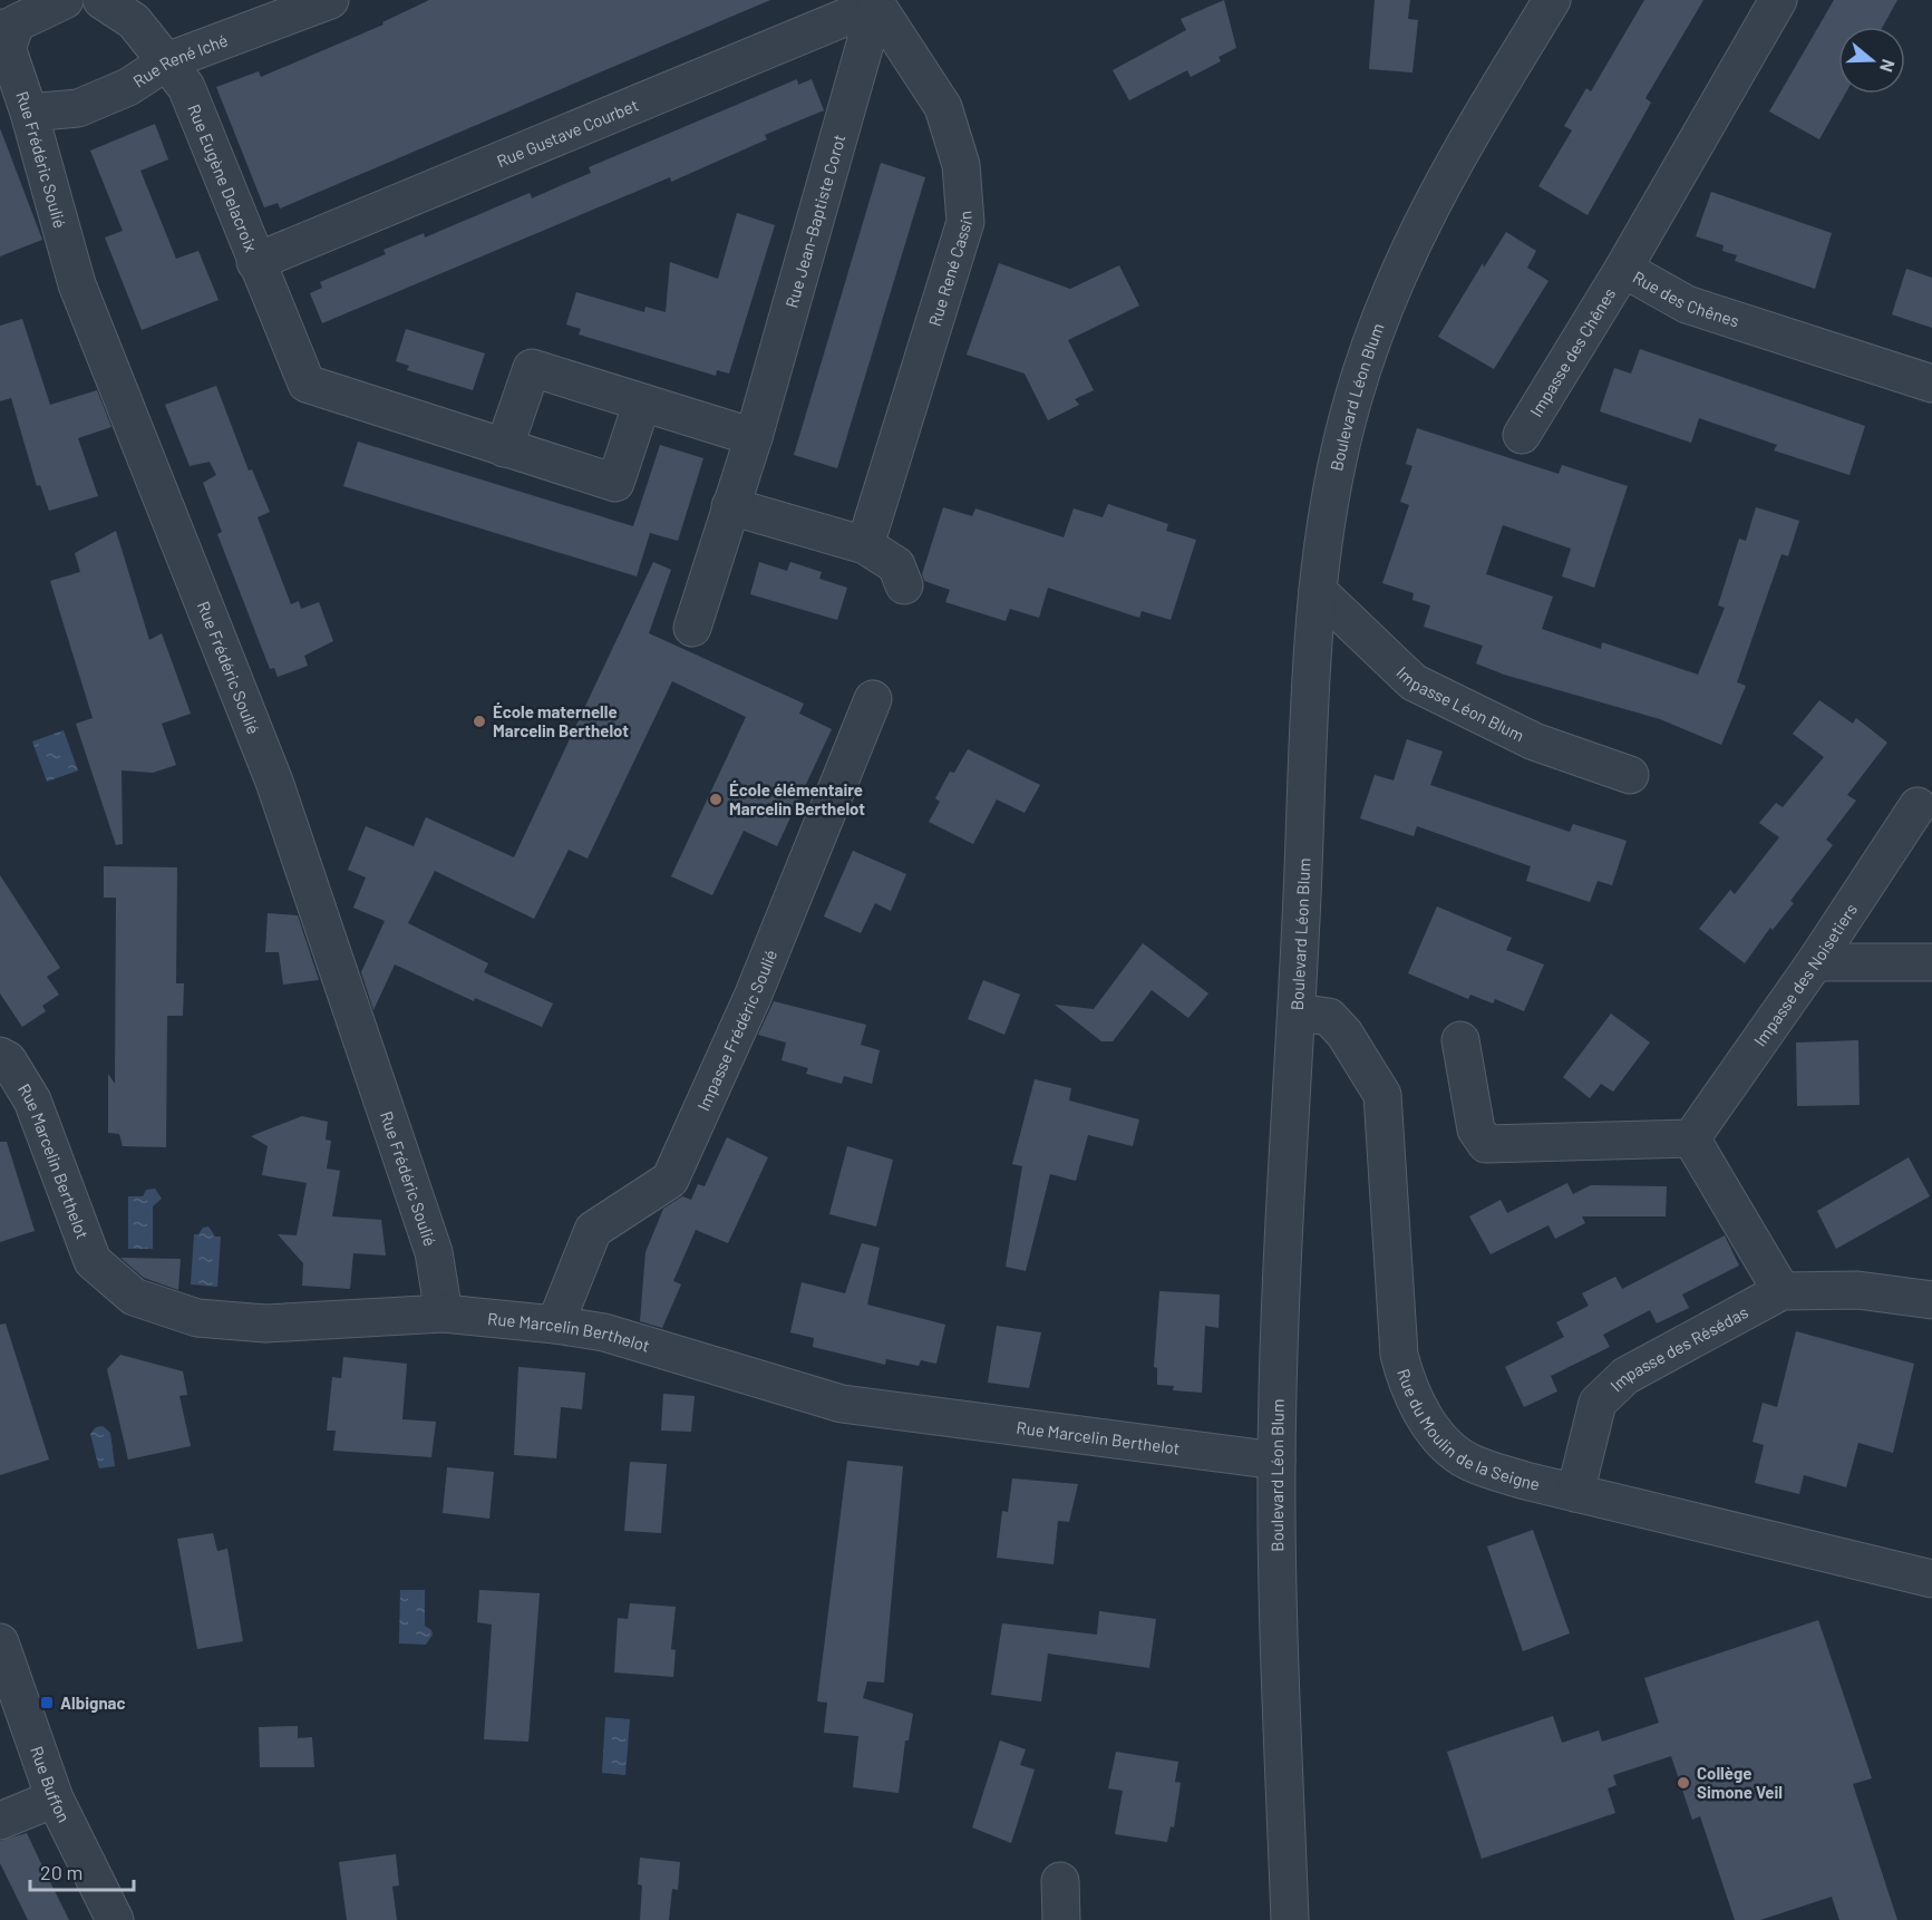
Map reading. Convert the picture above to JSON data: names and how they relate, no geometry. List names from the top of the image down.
{
  "streets": {
    "street": [
      "Rue René Iché",
      "Rue Gustave Courbet",
      "Rue Frédéric Soulié",
      "Rue Eugène Delacroix",
      "Rue Jean-Baptiste Corot",
      "Rue René Cassin",
      "Rue des Chênes",
      "Impasse des Chênes",
      "Boulevard Léon Blum",
      "Impasse Léon Blum",
      "Impasse des Noisetiers",
      "Impasse Frédéric Soulié",
      "Rue Marcelin Berthelot",
      "Impasse des Résédas",
      "Rue du Moulin de la Seigne",
      "Rue Buffon"
    ]
  },
  "crossings": [
    ["Rue René Iché", "Rue Frédéric Soulié"],
    ["Rue René Iché", "Rue Eugène Delacroix"],
    ["Rue Gustave Courbet", "Rue Eugène Delacroix"],
    ["Rue Gustave Courbet", "Rue Jean-Baptiste Corot"],
    ["Rue Gustave Courbet", "Rue René Cassin"],
    ["Rue Frédéric Soulié", "Rue Marcelin Berthelot"],
    ["Rue Jean-Baptiste Corot", "Rue René Cassin"],
    ["Rue des Chênes", "Impasse des Chênes"],
    ["Boulevard Léon Blum", "Impasse Léon Blum"],
    ["Boulevard Léon Blum", "Rue Marcelin Berthelot"],
    ["Boulevard Léon Blum", "Rue du Moulin de la Seigne"],
    ["Impasse Frédéric Soulié", "Rue Marcelin Berthelot"],
    ["Impasse des Résédas", "Rue du Moulin de la Seigne"]
  ],
  "places": {
    "other": ["École maternelle Marcelin Berthelot", "École élémentaire Marcelin Berthelot", "Collège Simone Veil"],
    "transit": ["Albignac"]
  },
  "scale_bar": "20 m",
  "north": "right"
}
